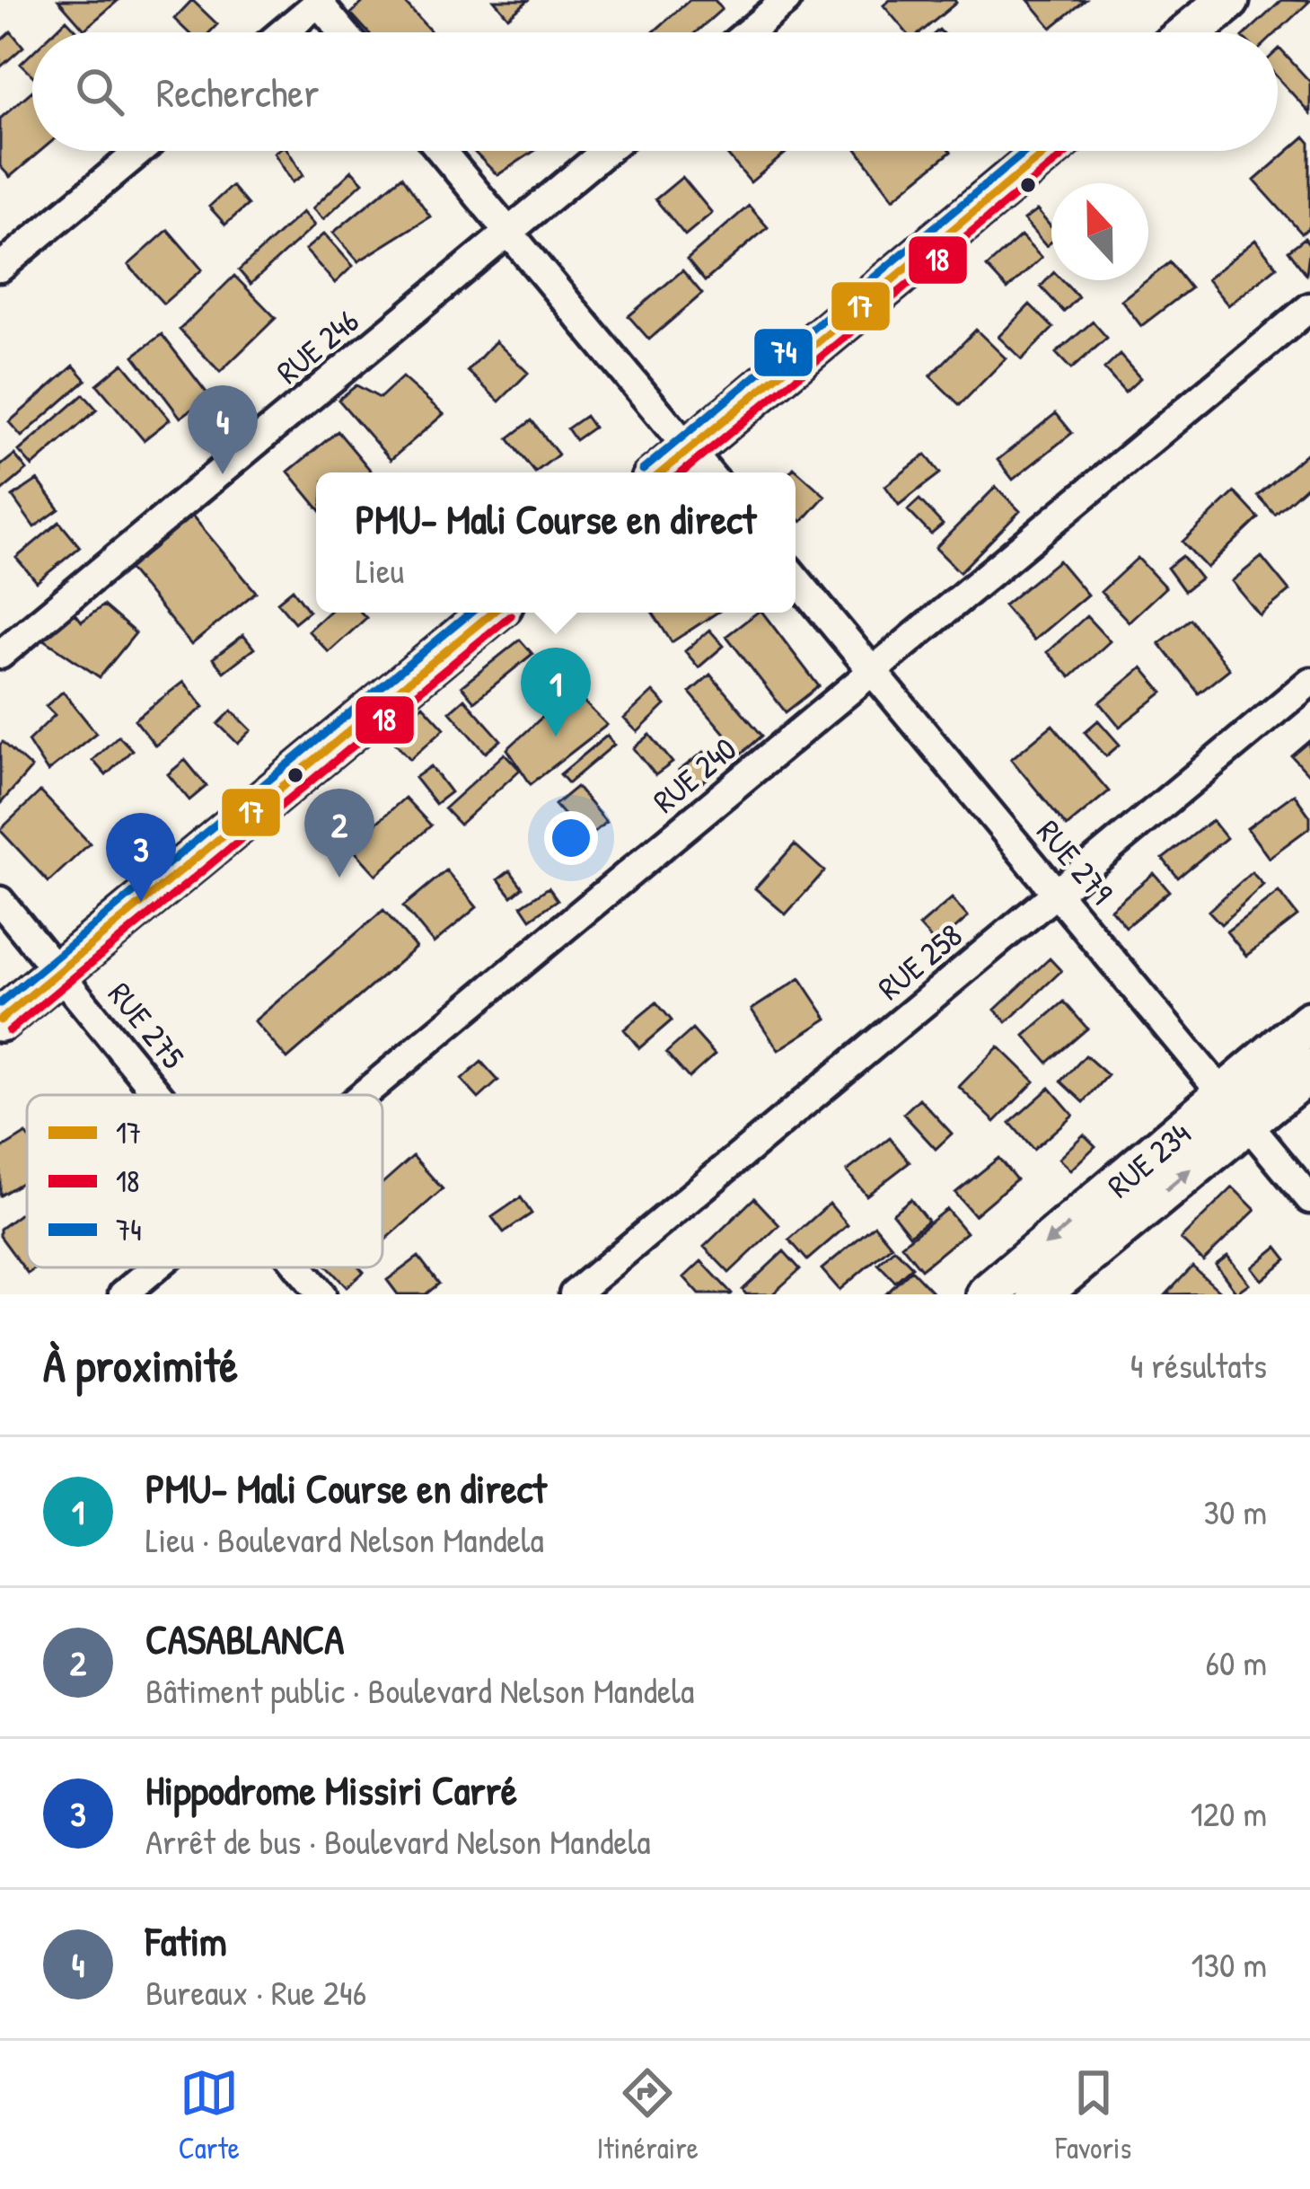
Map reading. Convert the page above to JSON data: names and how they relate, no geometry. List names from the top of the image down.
{
  "streets": {
    "street": [
      "RUE 246",
      "RUE 240",
      "RUE 279",
      "RUE 258",
      "RUE 275",
      "RUE 234"
    ]
  },
  "crossings": [
    ["RUE 240", "RUE 279"],
    ["RUE 279", "RUE 258"],
    ["RUE 279", "RUE 234"]
  ],
  "lines": ["transit line 17", "transit line 18", "transit line 74"],
  "legend": ["17", "18", "74"],
  "north": "top",
  "page": {
    "search": "Rechercher",
    "pins": [
      "4",
      "1",
      "2",
      "3"
    ],
    "popup": ["PMU- Mali Course en direct", "Lieu"],
    "heading": ["À proximité", "4 résultats"],
    "list": [
      {
        "mark": "1",
        "name": "PMU- Mali Course en direct",
        "note": "Lieu · Boulevard Nelson Mandela",
        "value": "30 m"
      },
      {
        "mark": "2",
        "name": "CASABLANCA",
        "note": "Bâtiment public · Boulevard Nelson Mandela",
        "value": "60 m"
      },
      {
        "mark": "3",
        "name": "Hippodrome Missiri Carré",
        "note": "Arrêt de bus · Boulevard Nelson Mandela",
        "value": "120 m"
      },
      {
        "mark": "4",
        "name": "Fatim",
        "note": "Bureaux · Rue 246",
        "value": "130 m"
      }
    ],
    "nav": ["Carte", "Itinéraire", "Favoris"]
  }
}
